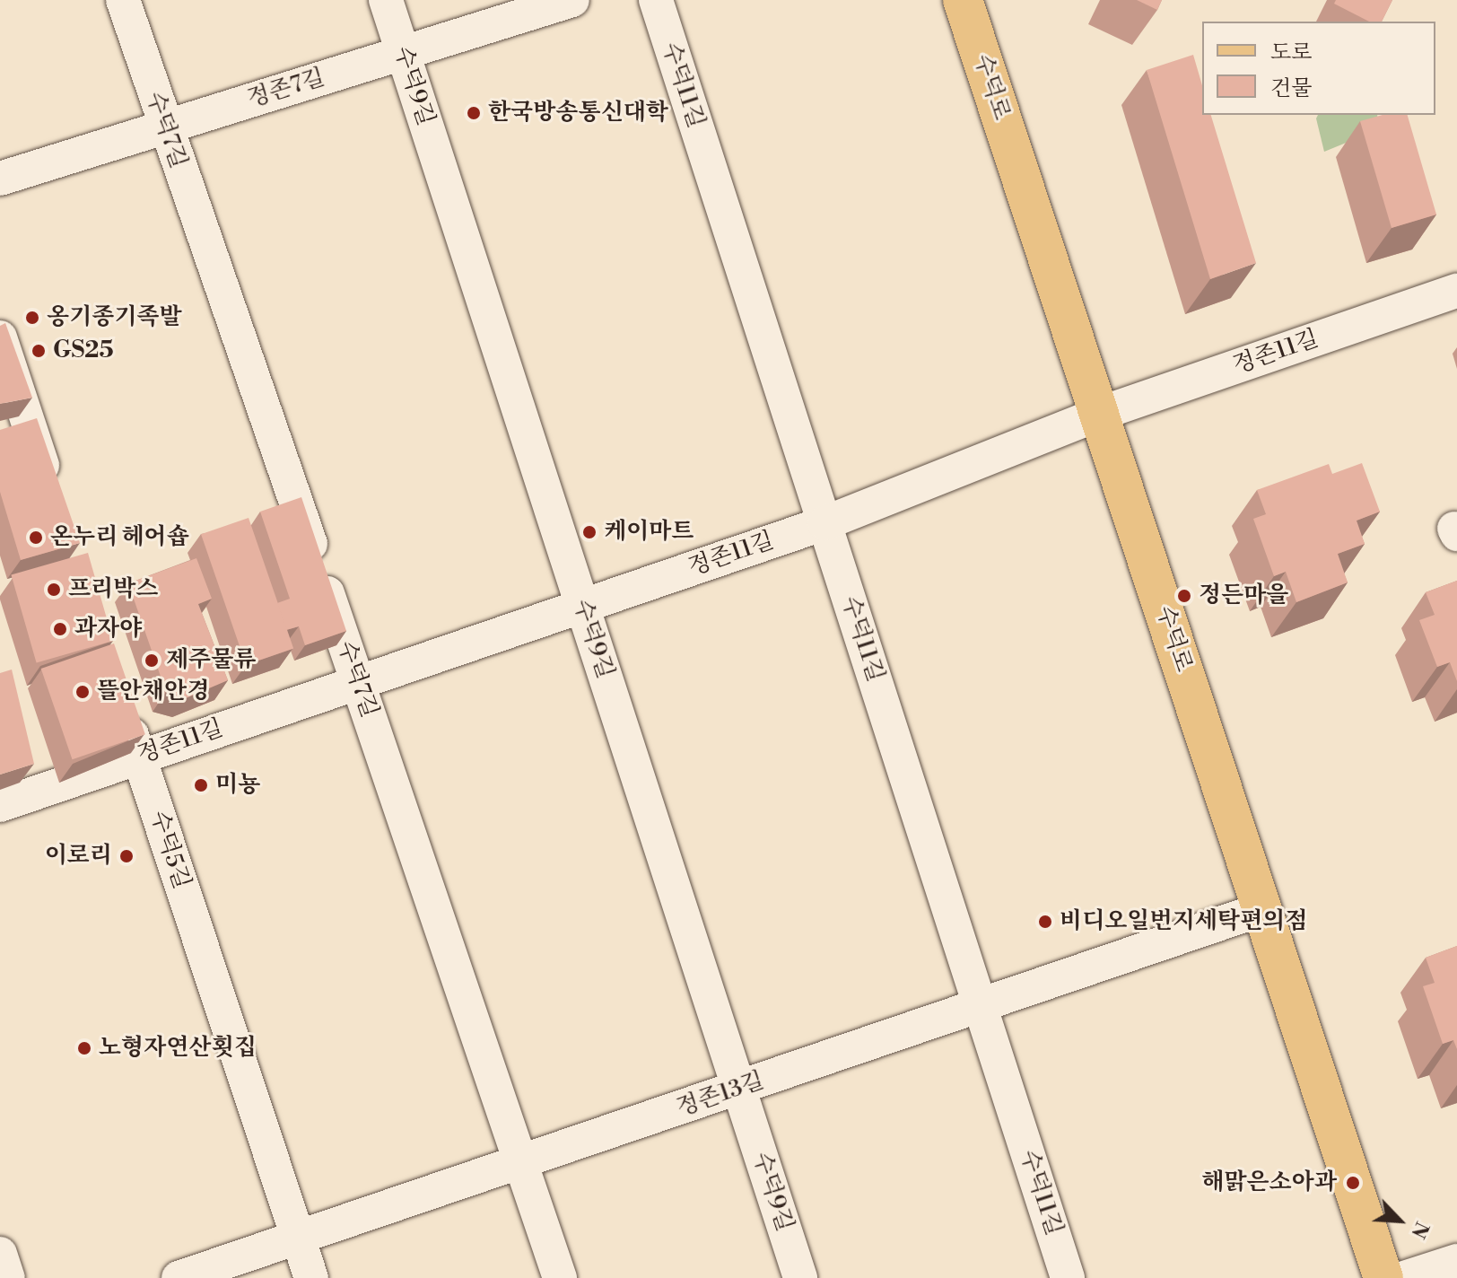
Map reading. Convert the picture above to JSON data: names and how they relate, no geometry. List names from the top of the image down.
{
  "streets": {
    "main road": ["수덕로"],
    "street": [
      "수덕11길",
      "수덕9길",
      "정존7길",
      "수덕7길",
      "정존11길",
      "수덕5길",
      "정존13길"
    ]
  },
  "crossings": [
    ["수덕11길", "정존11길"],
    ["수덕11길", "정존13길"],
    ["수덕9길", "정존7길"],
    ["수덕9길", "정존11길"],
    ["수덕9길", "정존13길"],
    ["수덕로", "정존11길"],
    ["수덕로", "정존13길"],
    ["정존7길", "수덕7길"],
    ["수덕7길", "정존11길"],
    ["수덕7길", "정존13길"],
    ["정존11길", "수덕5길"],
    ["수덕5길", "정존13길"]
  ],
  "places": [
    "한국방송통신대학",
    "옹기종기족발",
    "GS25",
    "케이마트",
    "온누리 헤어숍",
    "프리박스",
    "정든마을",
    "과자야",
    "제주물류",
    "뜰안채안경",
    "미뇽",
    "이로리",
    "비디오일번지세탁편의점",
    "노형자연산횟집",
    "해맑은소아과"
  ],
  "legend": ["도로", "건물"],
  "north": "bottom right"
}
